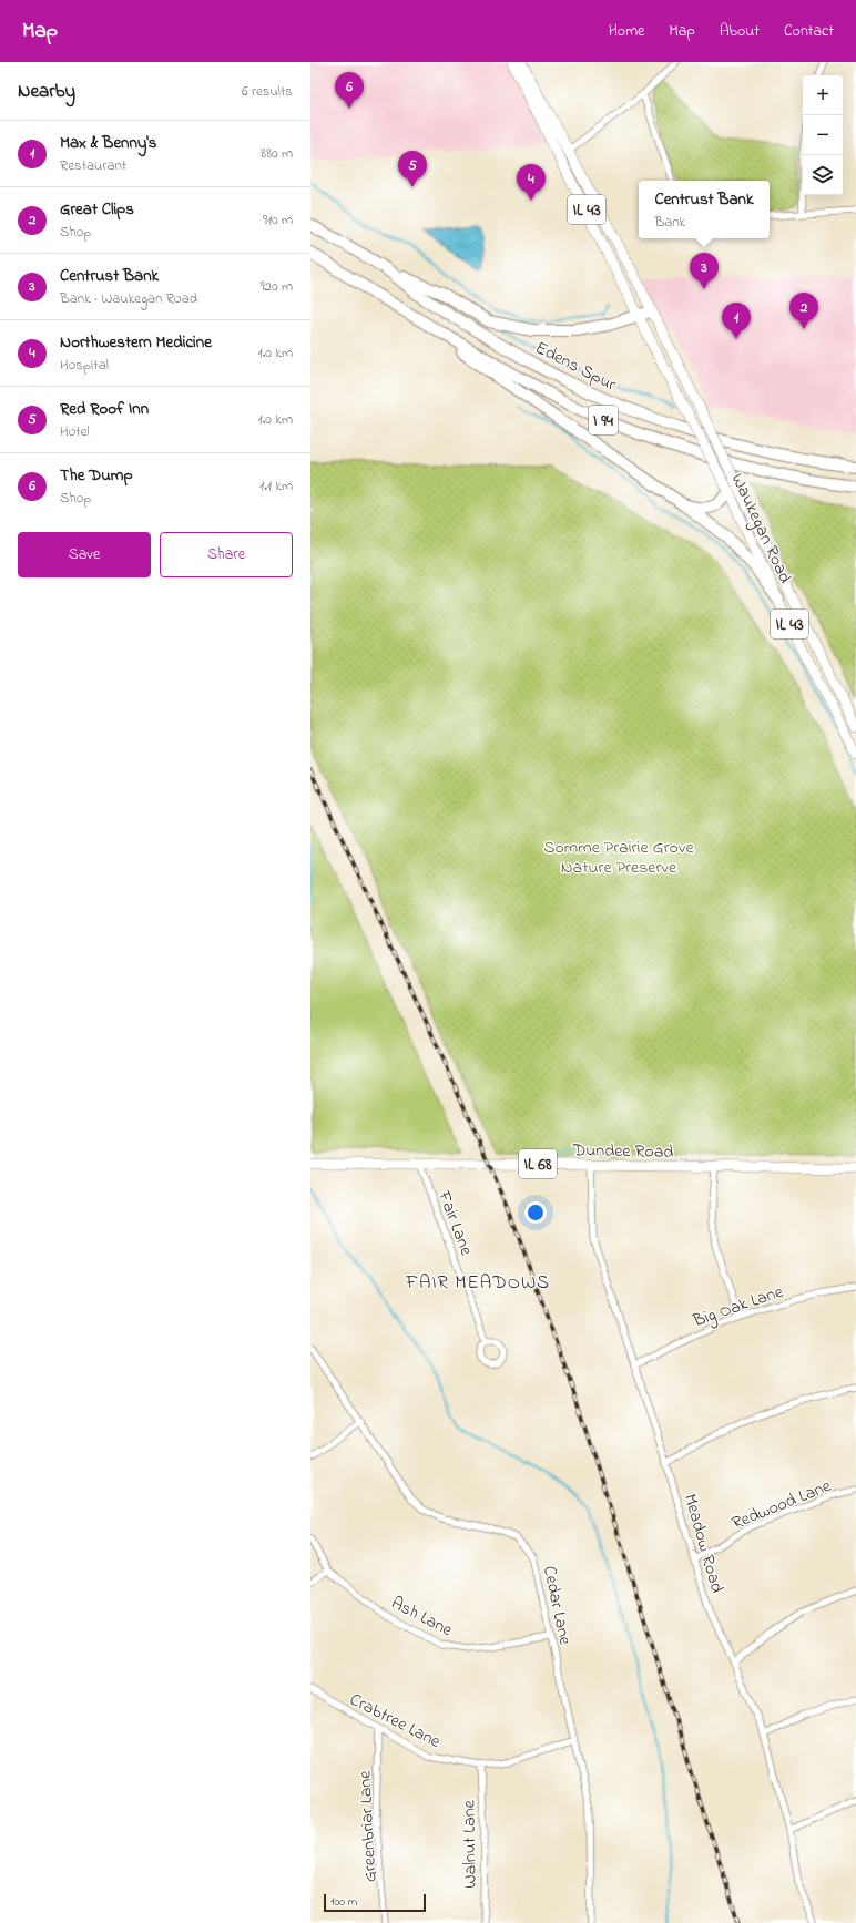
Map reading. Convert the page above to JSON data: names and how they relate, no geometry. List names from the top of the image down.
{
  "streets": {
    "highway": ["Edens Spur", "I 94"],
    "main road": [
      "IL 43",
      "Waukegan Road",
      "Dundee Road",
      "IL 68"
    ],
    "street": [
      "Fair Lane",
      "Big Oak Lane",
      "Redwood Lane",
      "Meadow Road",
      "Cedar Lane",
      "Ash Lane",
      "Crabtree Lane",
      "Greenbriar Lane",
      "Walnut Lane"
    ]
  },
  "crossings": [
    ["IL 43", "Waukegan Road"],
    ["Dundee Road", "Fair Lane"],
    ["Dundee Road", "Meadow Road"],
    ["Big Oak Lane", "Meadow Road"],
    ["Redwood Lane", "Meadow Road"],
    ["Cedar Lane", "Ash Lane"],
    ["Cedar Lane", "Crabtree Lane"],
    ["Crabtree Lane", "Greenbriar Lane"],
    ["Crabtree Lane", "Walnut Lane"]
  ],
  "districts": ["FAIR MEADOWS"],
  "parks": ["Somme Prairie Grove Nature Preserve"],
  "scale_bar": "100 m",
  "page": {
    "header": "Map",
    "nav": [
      "Home",
      "Map",
      "About",
      "Contact"
    ],
    "heading": ["Nearby", "6 results"],
    "pins": [
      "6",
      "5",
      "4",
      "3",
      "2",
      "1"
    ],
    "map_buttons": ["+", "−"],
    "list": [
      {
        "mark": "1",
        "name": "Max & Benny's",
        "note": "Restaurant",
        "value": "880 m"
      },
      {
        "mark": "2",
        "name": "Great Clips",
        "note": "Shop",
        "value": "910 m"
      },
      {
        "mark": "3",
        "name": "Centrust Bank",
        "note": "Bank · Waukegan Road",
        "value": "920 m"
      },
      {
        "mark": "4",
        "name": "Northwestern Medicine",
        "note": "Hospital",
        "value": "1.0 km"
      },
      {
        "mark": "5",
        "name": "Red Roof Inn",
        "note": "Hotel",
        "value": "1.0 km"
      },
      {
        "mark": "6",
        "name": "The Dump",
        "note": "Shop",
        "value": "1.1 km"
      }
    ],
    "popup": ["Centrust Bank", "Bank"],
    "buttons": ["Save", "Share"],
    "scale": "100 m"
  }
}
